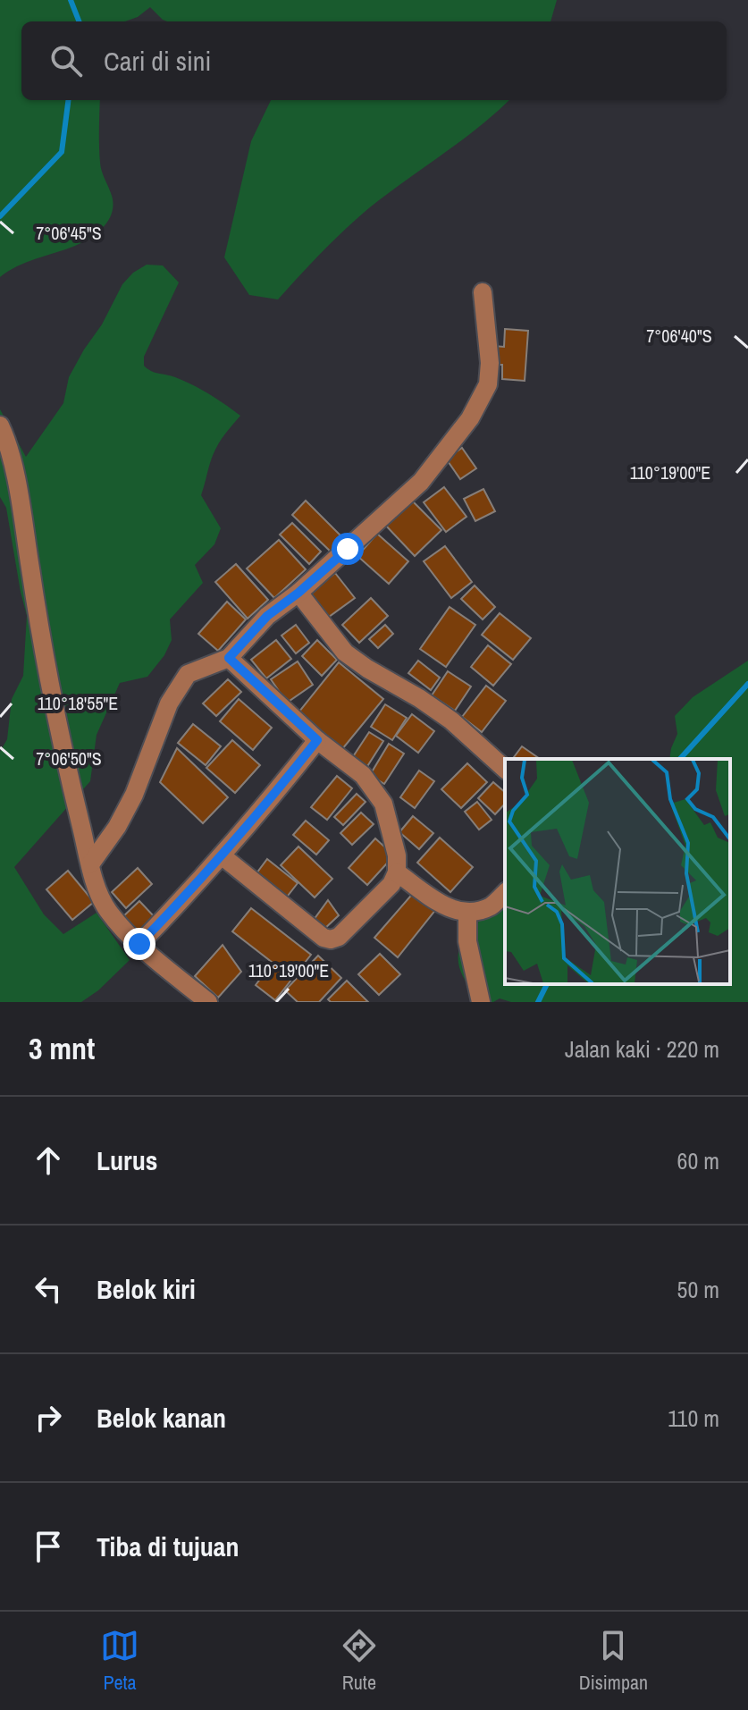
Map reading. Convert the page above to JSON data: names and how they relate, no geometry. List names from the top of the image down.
{
  "page": {
    "search": "Cari di sini",
    "heading": ["3 mnt", "Jalan kaki · 220 m"],
    "list": [
      ["Lurus", "60 m"],
      ["Belok kiri", "50 m"],
      ["Belok kanan", "110 m"],
      "Tiba di tujuan"
    ],
    "nav": ["Peta", "Rute", "Disimpan"]
  },
  "coordinates": [
    "7°06'45\"S",
    "7°06'40\"S",
    "110°19'00\"E",
    "110°18'55\"E",
    "7°06'50\"S"
  ]
}
